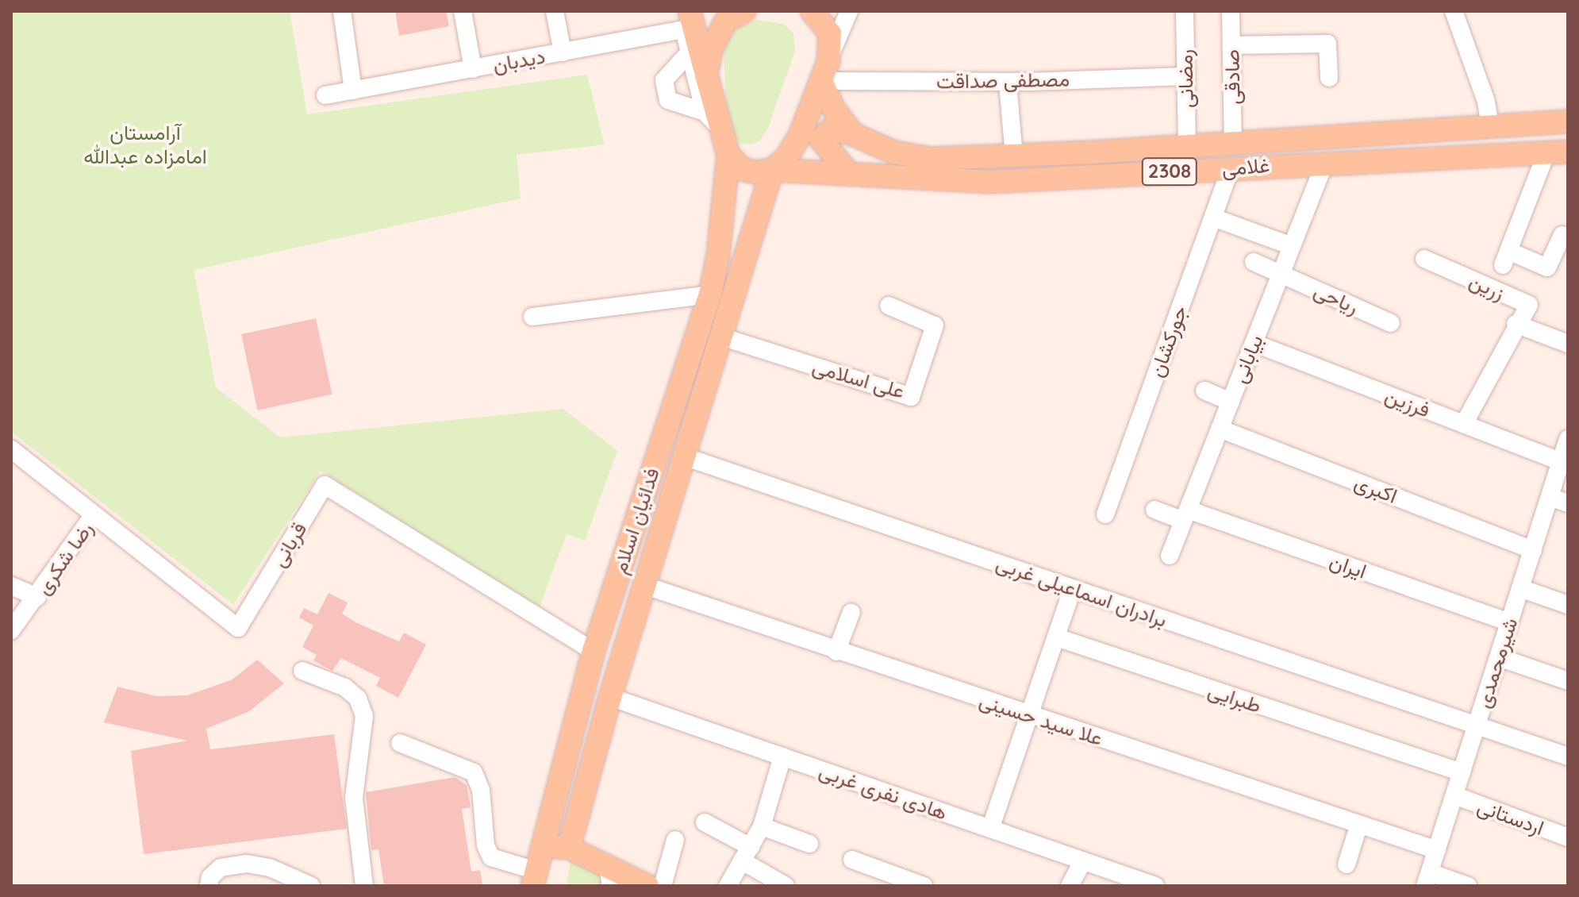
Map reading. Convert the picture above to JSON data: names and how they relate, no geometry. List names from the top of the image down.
{
  "streets": {
    "main road": ["غلامی", "2308", "فدائیان اسلام"],
    "street": [
      "دیدبان",
      "صادقی",
      "رمضانی",
      "مصطفی صداقت",
      "زرین",
      "ریاحی",
      "جورکشان",
      "بیابانی",
      "علی اسلامی",
      "فرزین",
      "اکبری",
      "قربانی",
      "رضا شکری",
      "ایران",
      "برادران اسماعیلی غربی",
      "شیرمحمدی",
      "طبرایی",
      "علا سید حسینی",
      "هادی نفری غربی",
      "اردستانی"
    ]
  },
  "crossings": [
    ["صادقی", "غلامی"],
    ["رمضانی", "مصطفی صداقت"],
    ["رمضانی", "غلامی"],
    ["مصطفی صداقت", "غلامی"],
    ["غلامی", "جورکشان"],
    ["غلامی", "بیابانی"],
    ["غلامی", "فدائیان اسلام"],
    ["زرین", "فرزین"],
    ["ریاحی", "بیابانی"],
    ["بیابانی", "فرزین"],
    ["بیابانی", "اکبری"],
    ["بیابانی", "ایران"],
    ["علی اسلامی", "فدائیان اسلام"],
    ["فرزین", "شیرمحمدی"],
    ["اکبری", "شیرمحمدی"],
    ["فدائیان اسلام", "قربانی"],
    ["فدائیان اسلام", "برادران اسماعیلی غربی"],
    ["فدائیان اسلام", "علا سید حسینی"],
    ["فدائیان اسلام", "هادی نفری غربی"],
    ["قربانی", "رضا شکری"],
    ["ایران", "شیرمحمدی"],
    ["برادران اسماعیلی غربی", "شیرمحمدی"],
    ["شیرمحمدی", "طبرایی"],
    ["شیرمحمدی", "علا سید حسینی"],
    ["شیرمحمدی", "اردستانی"]
  ],
  "parks": ["آرامستان امامزاده عبدالله"]
}
